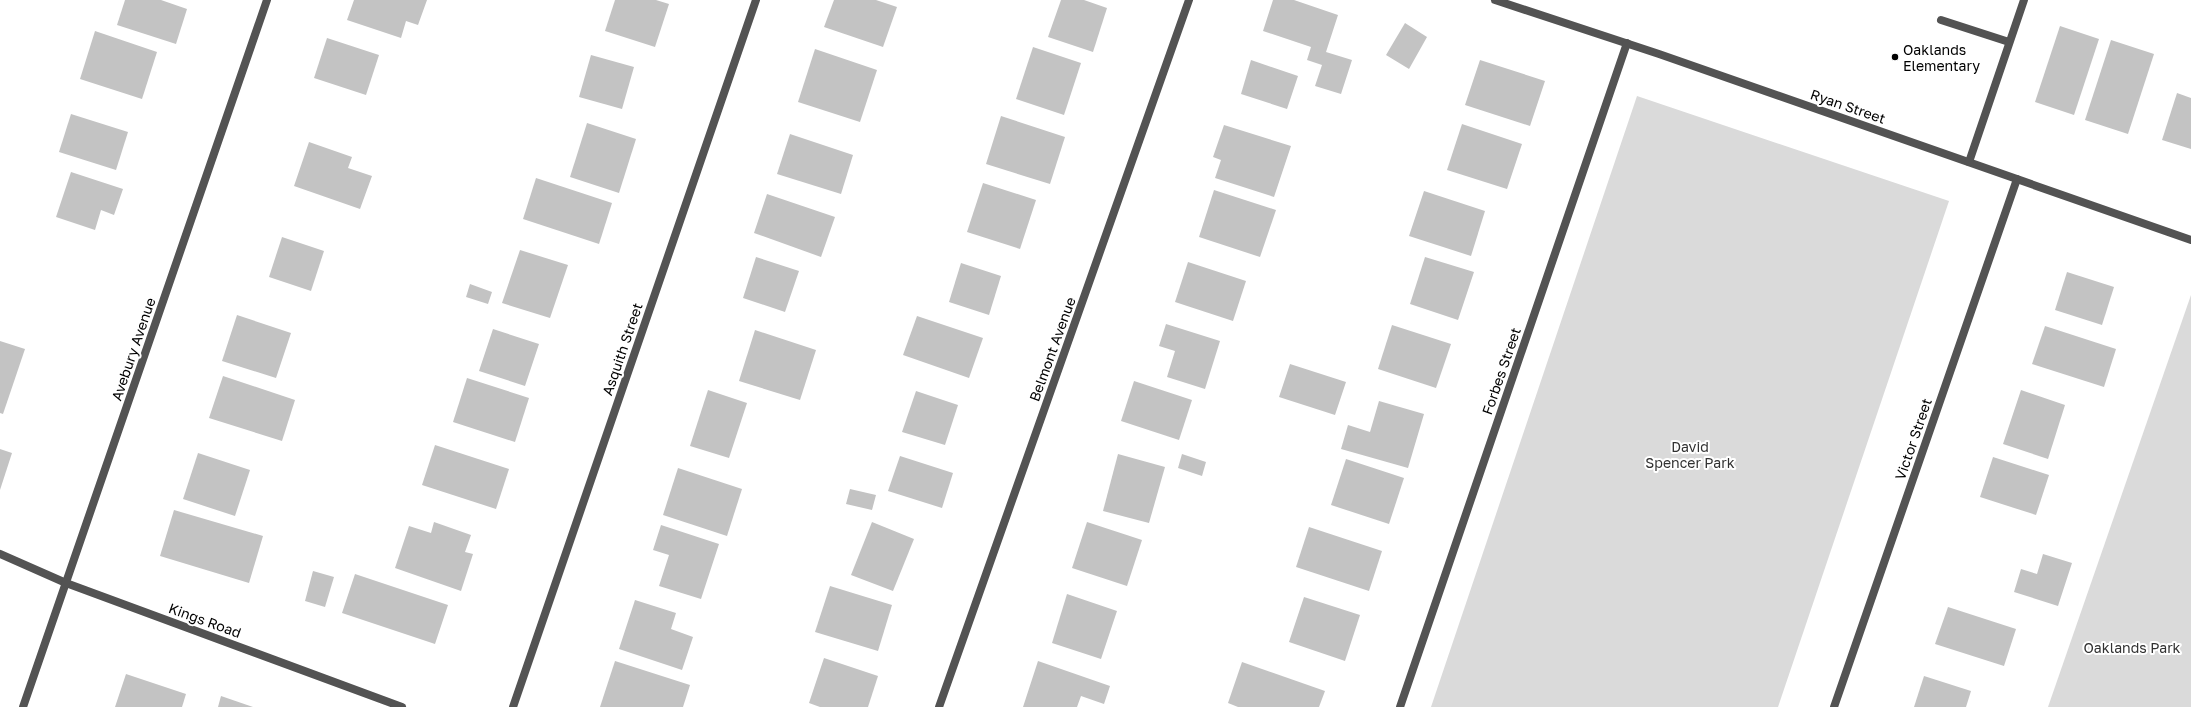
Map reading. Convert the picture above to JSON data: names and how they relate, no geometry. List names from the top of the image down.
{
  "streets": {
    "street": [
      "Ryan Street",
      "Avebury Avenue",
      "Asquith Street",
      "Belmont Avenue",
      "Forbes Street",
      "Victor Street",
      "Kings Road"
    ]
  },
  "crossings": [
    ["Ryan Street", "Forbes Street"],
    ["Ryan Street", "Victor Street"],
    ["Avebury Avenue", "Kings Road"]
  ],
  "parks": ["David Spencer Park", "Oaklands Park"],
  "places": ["Oaklands Elementary"]
}
